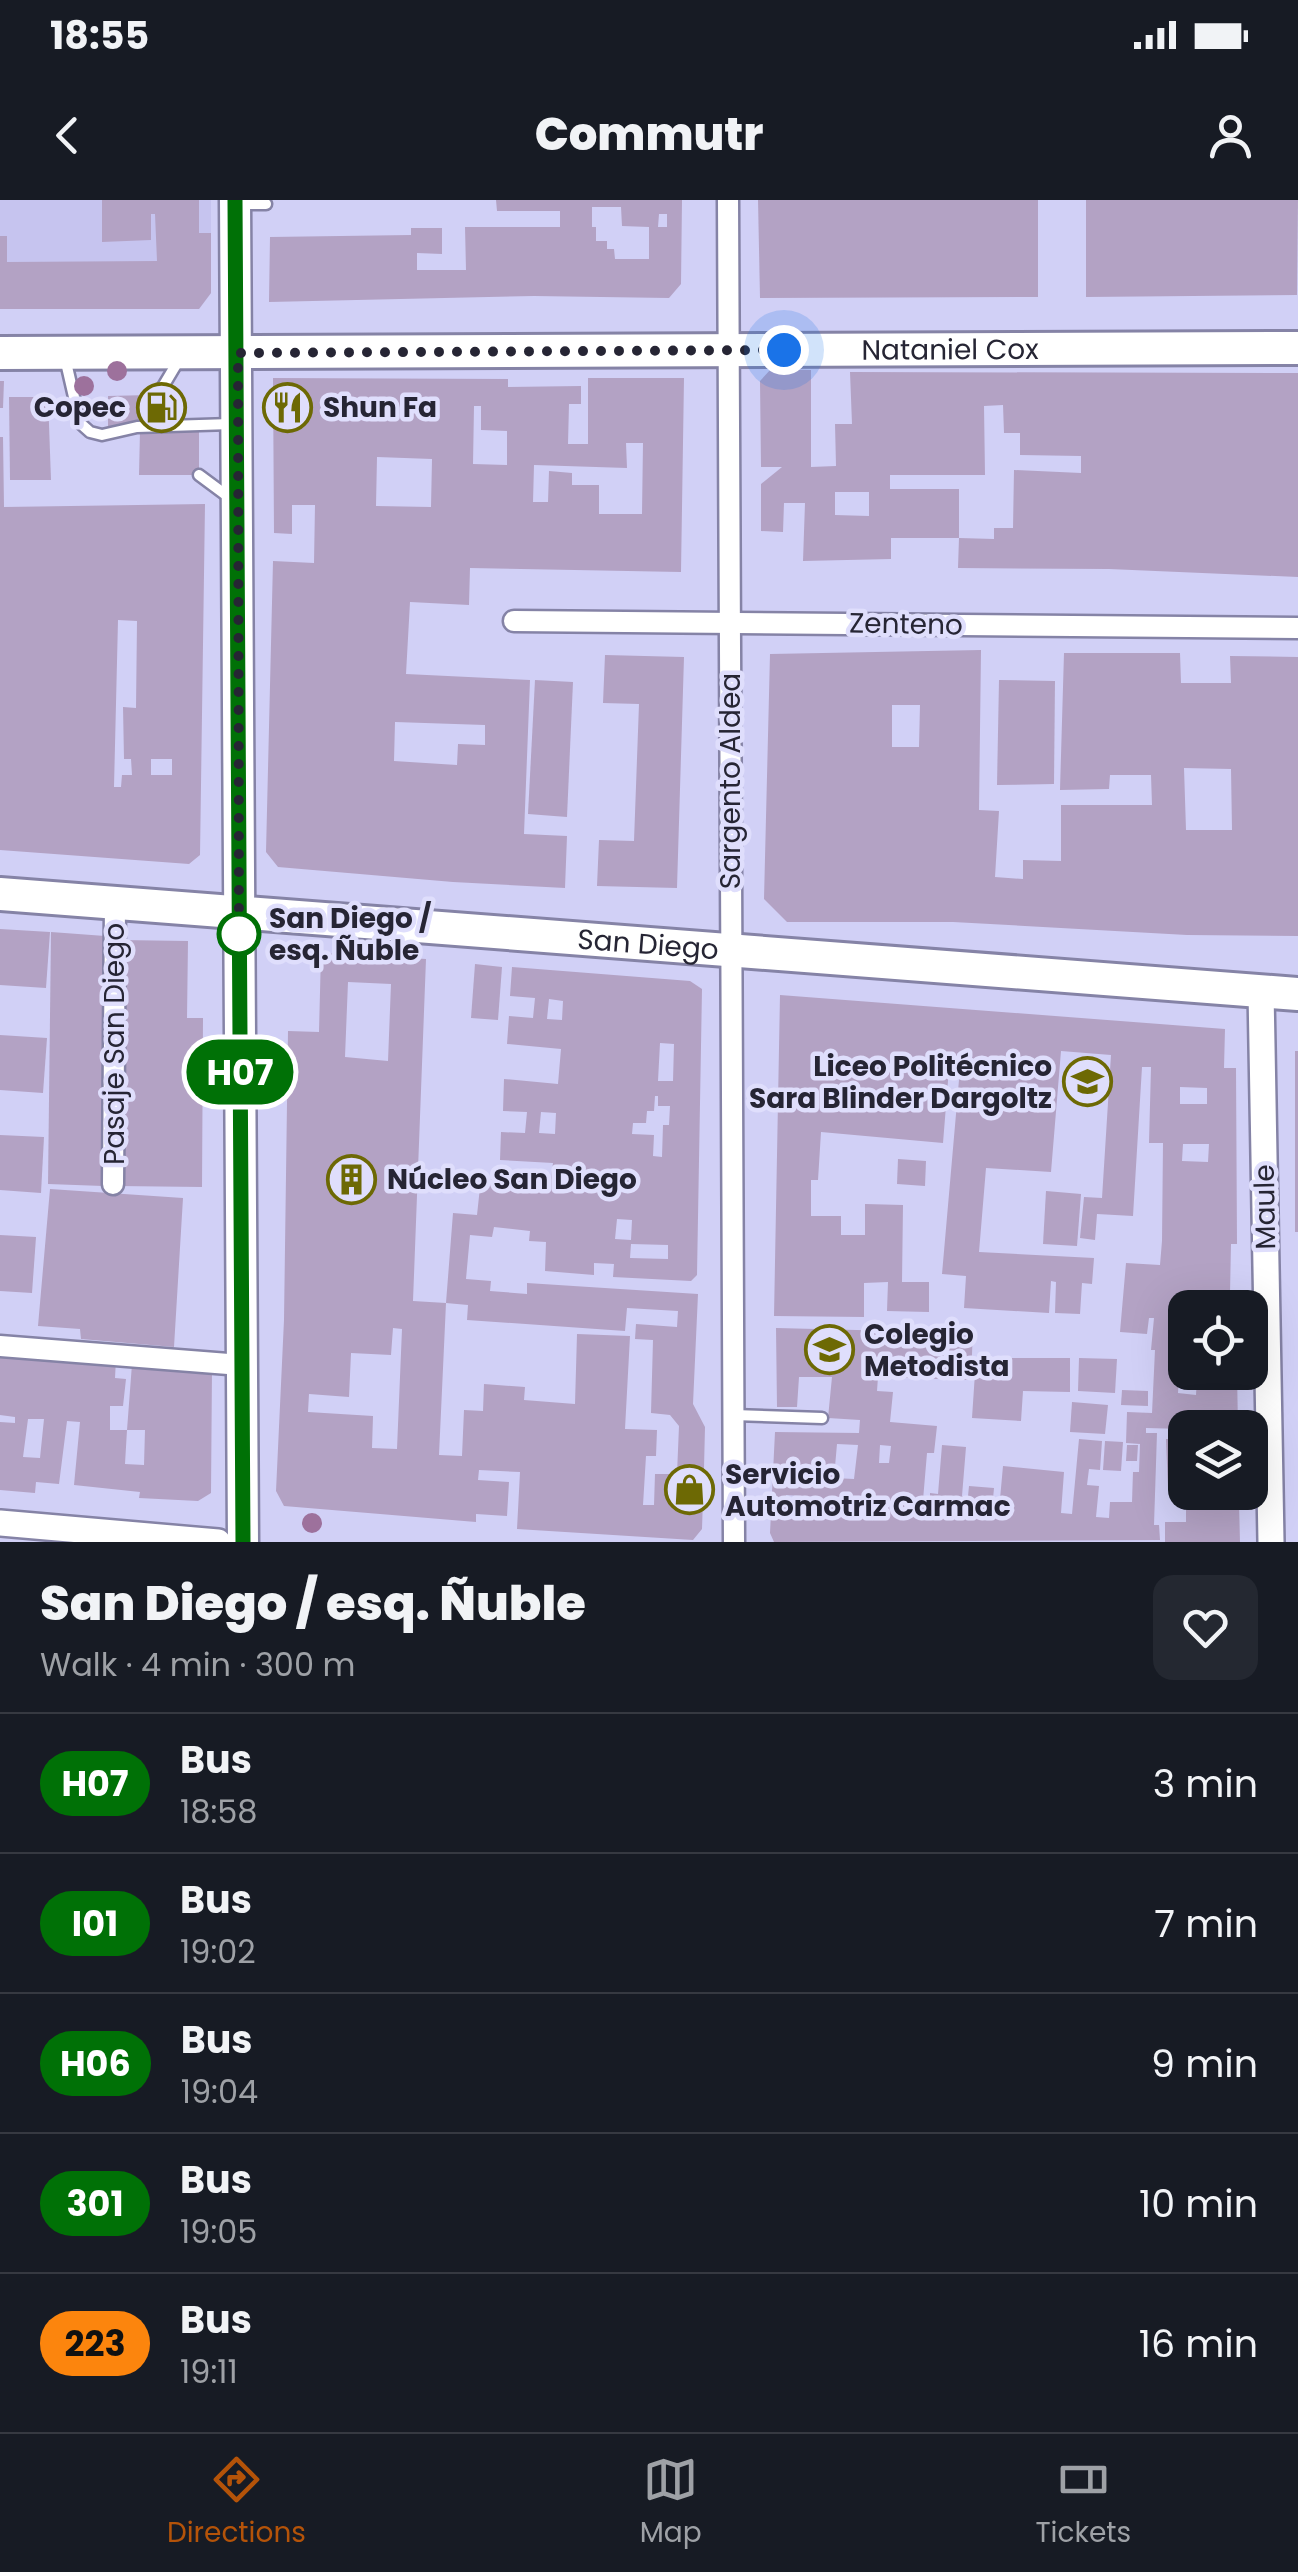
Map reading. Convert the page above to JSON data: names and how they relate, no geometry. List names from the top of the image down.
{
  "streets": {
    "main road": ["Nataniel Cox", "San Diego"],
    "street": [
      "Zenteno",
      "Sargento Aldea",
      "Pasaje San Diego",
      "Maule"
    ]
  },
  "crossings": [
    ["Nataniel Cox", "Sargento Aldea"],
    ["Zenteno", "Sargento Aldea"],
    ["Sargento Aldea", "San Diego"],
    ["San Diego", "Pasaje San Diego"],
    ["San Diego", "Maule"]
  ],
  "places": {
    "fuel station": ["Copec"],
    "restaurant": ["Shun Fa"],
    "other": ["San Diego / esq. Ñuble"],
    "school or university": ["Liceo Politécnico Sara Blinder Dargoltz", "Colegio Metodista"],
    "building": ["Núcleo San Diego"],
    "shop": ["Servicio Automotriz Carmac"]
  },
  "lines": ["bus line H07"],
  "page": {
    "status": "18:55",
    "header": "Commutr",
    "on_map": "H07",
    "heading": ["San Diego / esq. Ñuble", "Walk · 4 min · 300 m"],
    "list": [
      {
        "mark": "H07",
        "name": "Bus",
        "note": "18:58",
        "value": "3 min"
      },
      {
        "mark": "I01",
        "name": "Bus",
        "note": "19:02",
        "value": "7 min"
      },
      {
        "mark": "H06",
        "name": "Bus",
        "note": "19:04",
        "value": "9 min"
      },
      {
        "mark": "301",
        "name": "Bus",
        "note": "19:05",
        "value": "10 min"
      },
      {
        "mark": "223",
        "name": "Bus",
        "note": "19:11",
        "value": "16 min"
      }
    ],
    "tabs": ["Directions", "Map", "Tickets"]
  }
}
